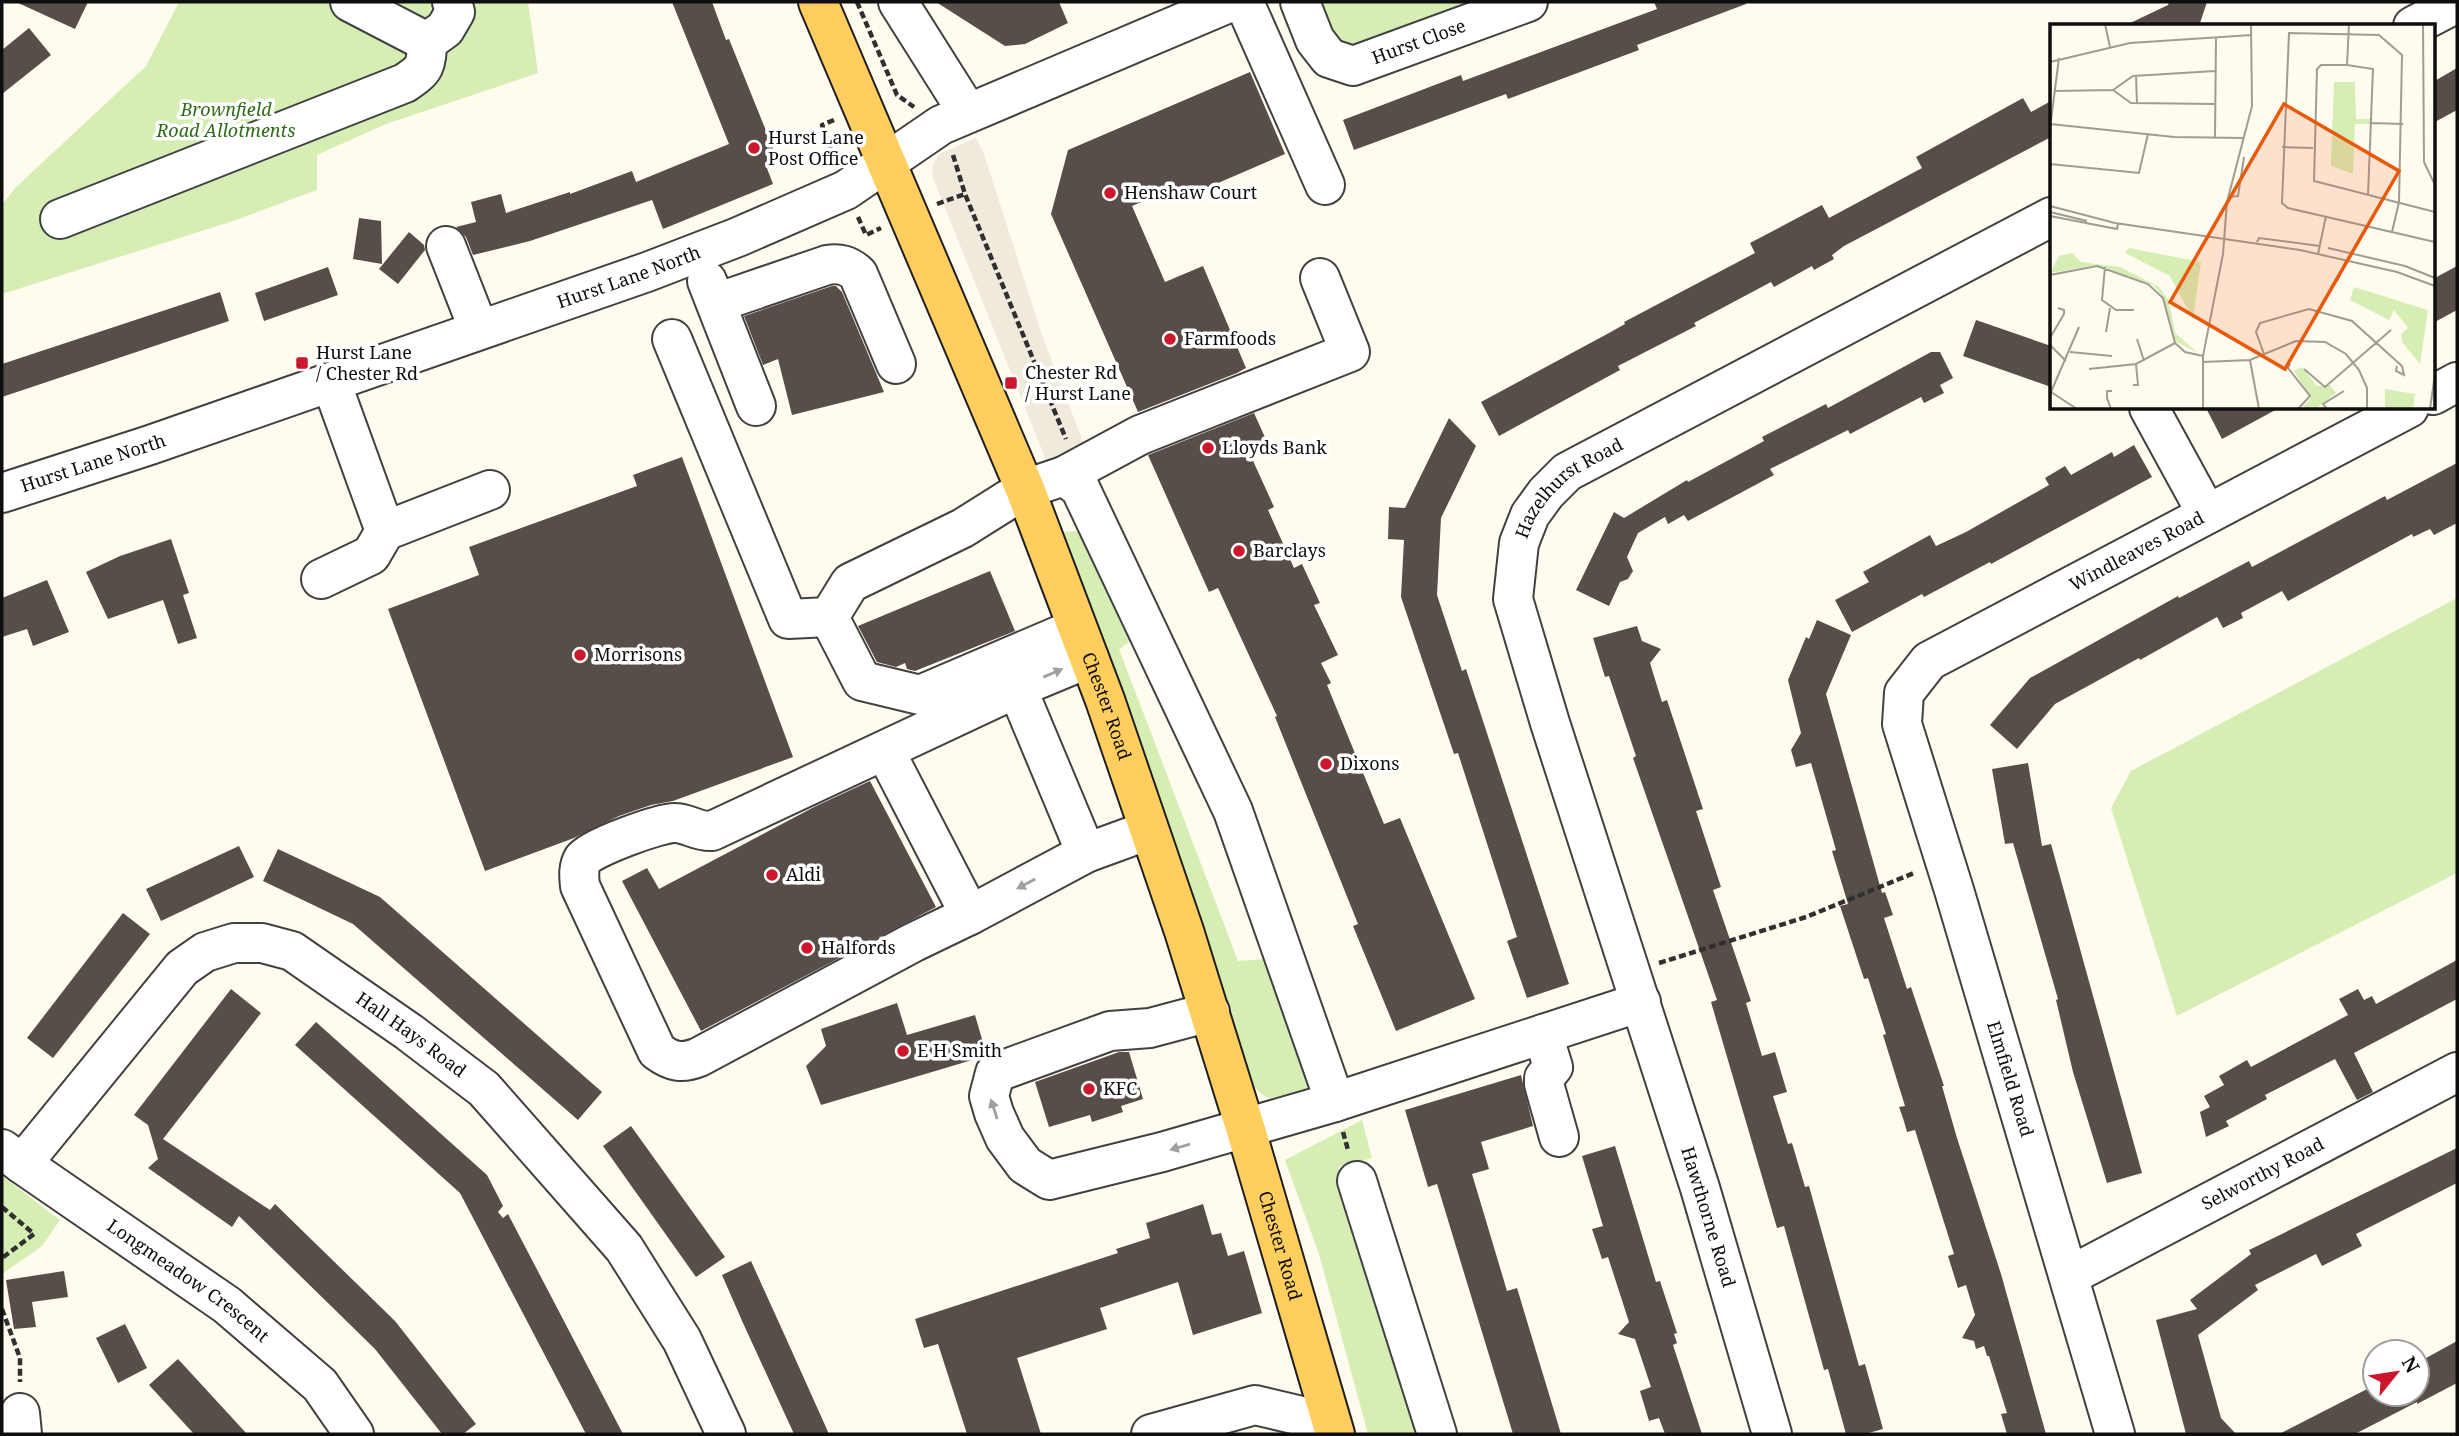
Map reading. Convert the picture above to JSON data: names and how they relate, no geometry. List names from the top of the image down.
{
  "streets": {
    "main road": ["Chester Road"],
    "street": [
      "Hurst Close",
      "Hurst Lane North",
      "Hazelhurst Road",
      "Windleaves Road",
      "Hall Hays Road",
      "Elmfield Road",
      "Selworthy Road",
      "Hawthorne Road",
      "Longmeadow Crescent"
    ]
  },
  "crossings": [
    ["Hurst Lane North", "Chester Road"],
    ["Hazelhurst Road", "Hawthorne Road"],
    ["Windleaves Road", "Elmfield Road"],
    ["Hall Hays Road", "Longmeadow Crescent"],
    ["Elmfield Road", "Selworthy Road"]
  ],
  "parks": ["Brownfield Road Allotments"],
  "places": {
    "other": [
      "Hurst Lane Post Office",
      "Henshaw Court",
      "Farmfoods",
      "Lloyds Bank",
      "Barclays",
      "Morrisons",
      "Dixons",
      "Aldi",
      "Halfords",
      "E H Smith",
      "KFC"
    ],
    "transit": ["Hurst Lane / Chester Rd", "Chester Rd / Hurst Lane"]
  },
  "north": "top right"
}
